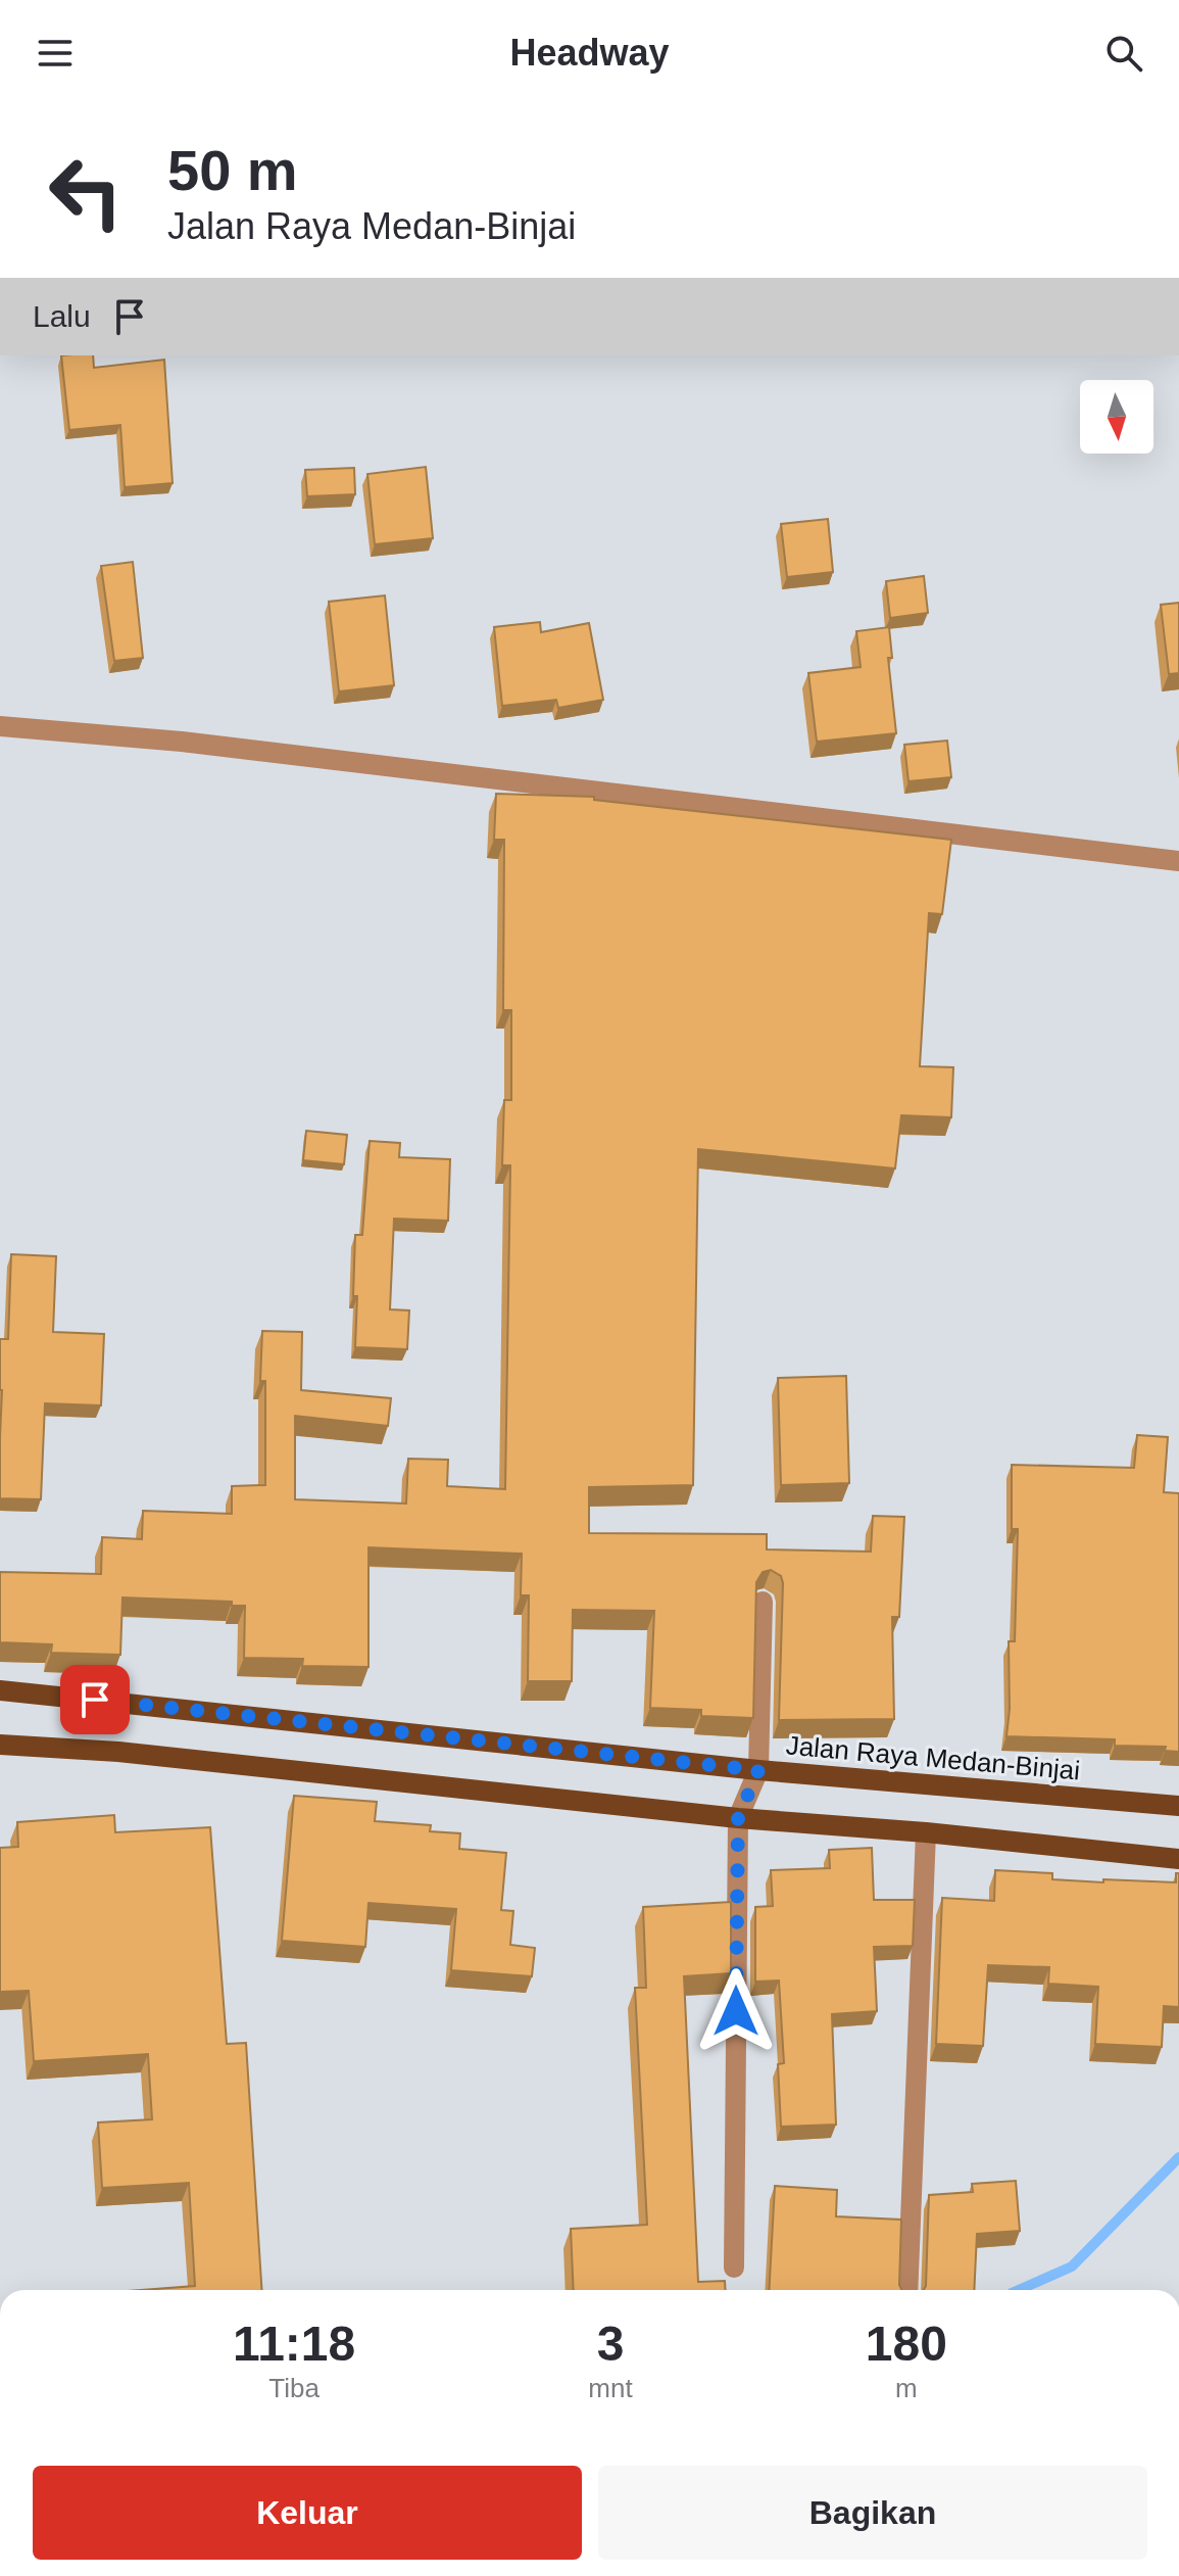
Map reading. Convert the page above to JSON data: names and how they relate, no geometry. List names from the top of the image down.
{
  "streets": {
    "main road": ["Jalan Raya Medan-Binjai"]
  },
  "north": "bottom",
  "page": {
    "header": "Headway",
    "turn": ["50 m", "Jalan Raya Medan-Binjai"],
    "then": "Lalu",
    "eta": [
      "11:18",
      "Tiba",
      "3",
      "mnt",
      "180",
      "m"
    ],
    "buttons": ["Keluar", "Bagikan"]
  }
}
